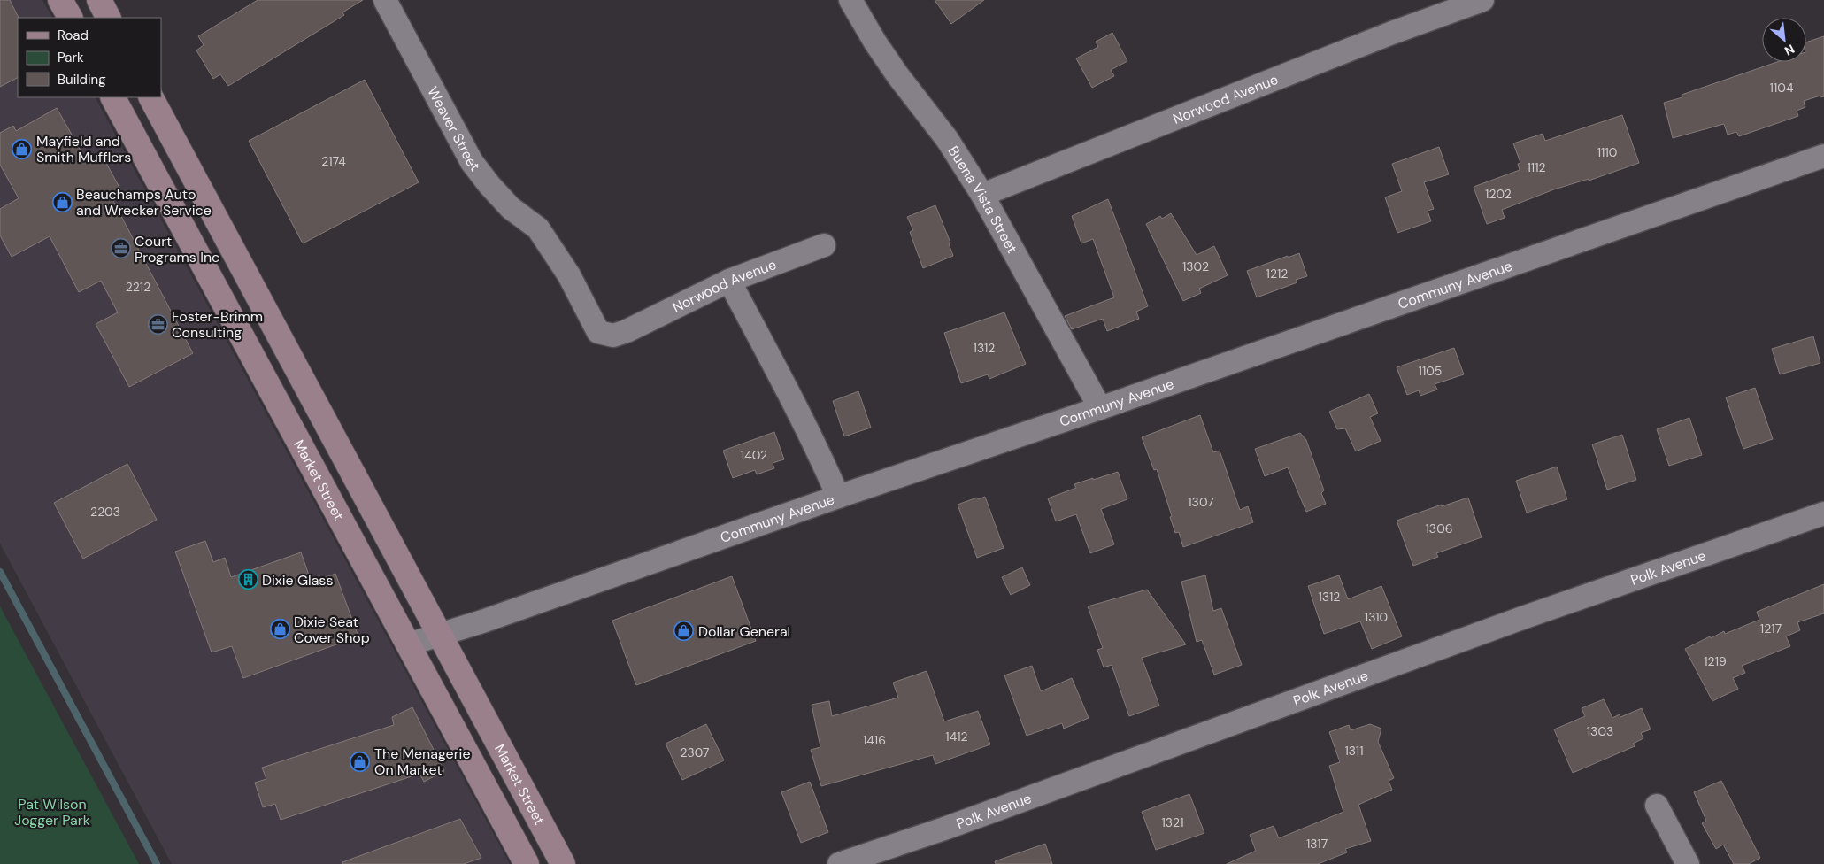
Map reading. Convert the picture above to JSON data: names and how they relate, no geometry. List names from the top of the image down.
{
  "streets": {
    "main road": ["Market Street"],
    "street": [
      "Norwood Avenue",
      "Weaver Street",
      "Buena Vista Street",
      "Communy Avenue",
      "Polk Avenue"
    ]
  },
  "crossings": [
    ["Norwood Avenue", "Weaver Street"],
    ["Norwood Avenue", "Buena Vista Street"],
    ["Buena Vista Street", "Communy Avenue"],
    ["Communy Avenue", "Market Street"]
  ],
  "parks": ["Pat Wilson Jogger Park"],
  "places": {
    "shop": [
      "Mayfield and Smith Mufflers",
      "Beauchamps Auto and Wrecker Service",
      "Dixie Seat Cover Shop",
      "Dollar General",
      "The Menagerie On Market"
    ],
    "office": ["Court Programs Inc", "Foster-Brimm Consulting"],
    "building": ["Dixie Glass"]
  },
  "house_numbers": [
    "1104",
    "1110",
    "2174",
    "1112",
    "1202",
    "1302",
    "1212",
    "2212",
    "1312",
    "1105",
    "1402",
    "1307",
    "2203",
    "1306",
    "1312",
    "1310",
    "1217",
    "1219",
    "1303",
    "1412",
    "1416",
    "1311",
    "2307",
    "1321",
    "1317"
  ],
  "legend": ["Road", "Park", "Building"],
  "north": "bottom right"
}
